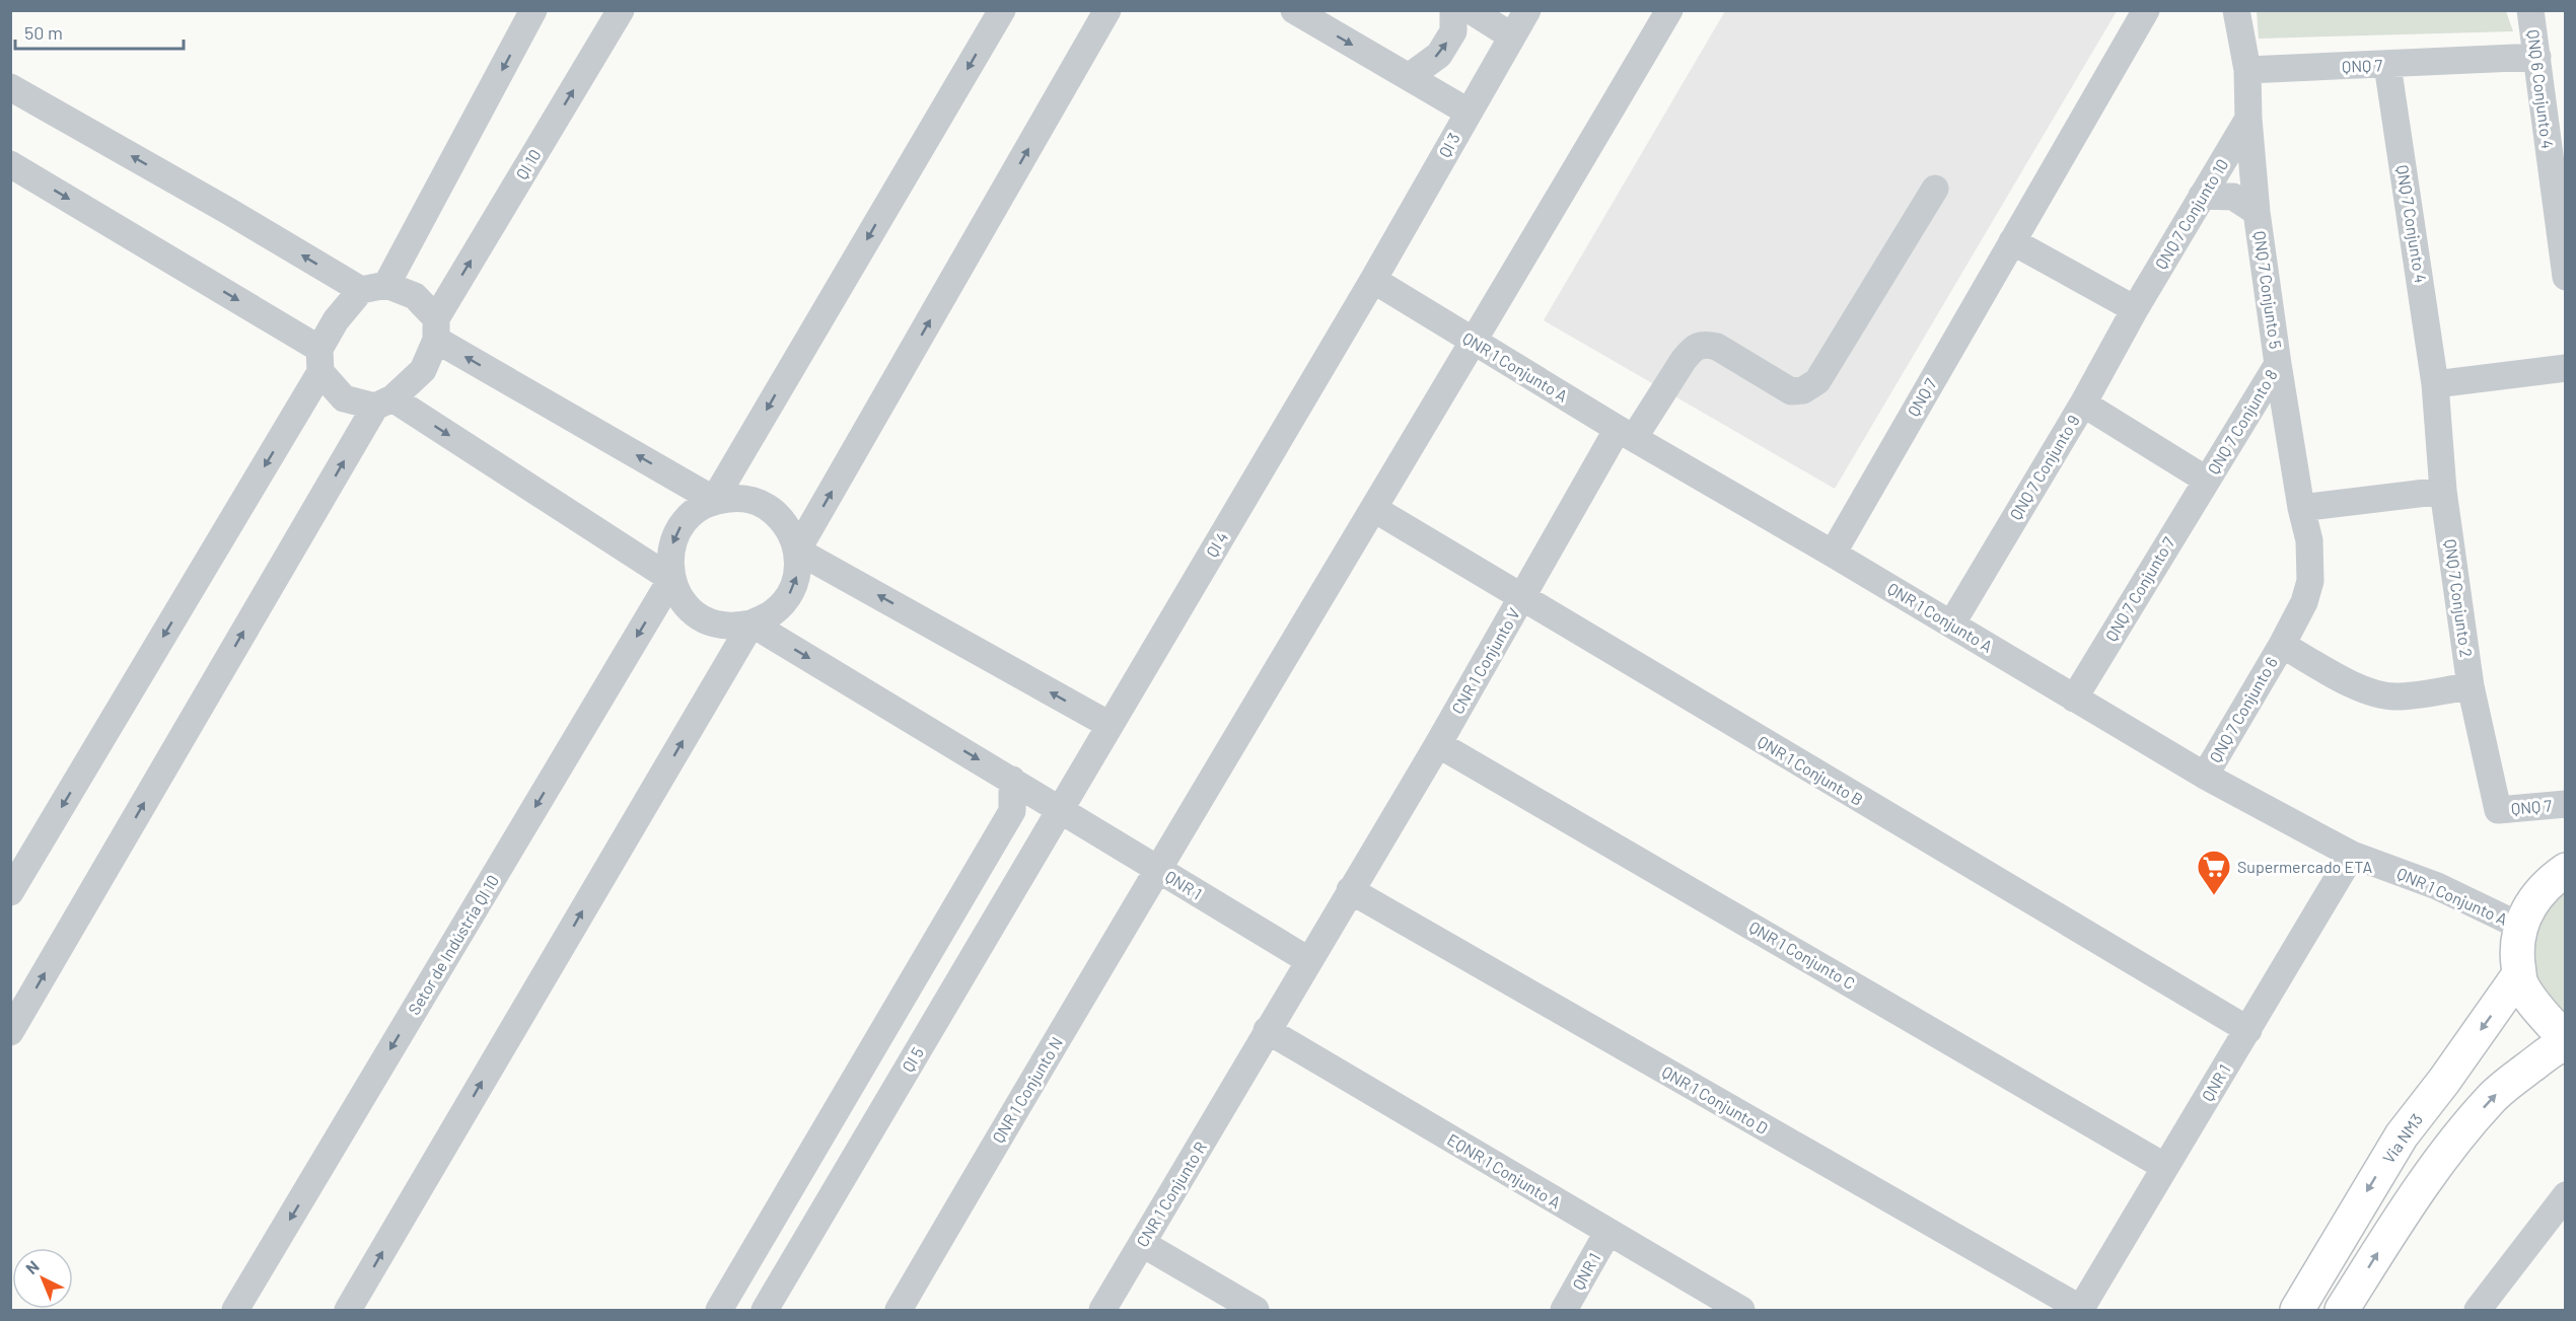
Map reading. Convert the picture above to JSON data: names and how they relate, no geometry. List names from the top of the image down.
{
  "streets": {
    "main road": ["Via NM3"],
    "street": [
      "QNQ 7",
      "QNQ 6 Conjunto 4",
      "QI 3",
      "QI 10",
      "QNQ 7 Conjunto 10",
      "QNQ 7 Conjunto 4",
      "QNQ 7 Conjunto 5",
      "QNR 1 Conjunto A",
      "QNQ 7 Conjunto 8",
      "QNQ 7 Conjunto 9",
      "QI 4",
      "QNQ 7 Conjunto 7",
      "QNQ 7 Conjunto 2",
      "CNR 1 Conjunto V",
      "QNQ 7 Conjunto 6",
      "QNR 1 Conjunto B",
      "QNR 1",
      "Setor de Indústria QI 10",
      "QNR 1 Conjunto C",
      "QI 5",
      "QNR 1 Conjunto N",
      "QNR 1 Conjunto D",
      "EQNR 1 Conjunto A",
      "CNR 1 Conjunto R"
    ]
  },
  "crossings": [
    ["QNQ 7", "QNQ 6 Conjunto 4"],
    ["QNQ 7", "QNQ 7 Conjunto 4"],
    ["QNQ 7", "QNQ 7 Conjunto 5"],
    ["QNQ 7", "QNR 1 Conjunto A"],
    ["QNQ 7", "QNQ 7 Conjunto 2"],
    ["QI 3", "QNR 1 Conjunto A"],
    ["QI 3", "QI 4"],
    ["QNQ 7 Conjunto 10", "QNQ 7 Conjunto 5"],
    ["QNQ 7 Conjunto 10", "QNQ 7 Conjunto 9"],
    ["QNQ 7 Conjunto 4", "QNQ 7 Conjunto 2"],
    ["QNQ 7 Conjunto 5", "QNQ 7 Conjunto 8"],
    ["QNQ 7 Conjunto 5", "QNQ 7 Conjunto 6"],
    ["QNR 1 Conjunto A", "QNQ 7 Conjunto 9"],
    ["QNR 1 Conjunto A", "QI 4"],
    ["QNR 1 Conjunto A", "QNQ 7 Conjunto 7"],
    ["QNR 1 Conjunto A", "CNR 1 Conjunto V"],
    ["QNR 1 Conjunto A", "QNQ 7 Conjunto 6"],
    ["QNR 1 Conjunto A", "QNR 1"],
    ["QNR 1 Conjunto A", "QNR 1 Conjunto N"],
    ["QNQ 7 Conjunto 8", "QNQ 7 Conjunto 7"],
    ["QI 4", "QNR 1"],
    ["QI 4", "QI 5"],
    ["CNR 1 Conjunto V", "QNR 1 Conjunto B"],
    ["CNR 1 Conjunto V", "QNR 1 Conjunto C"],
    ["CNR 1 Conjunto V", "QNR 1 Conjunto D"],
    ["QNR 1 Conjunto B", "QNR 1"],
    ["QNR 1 Conjunto B", "QNR 1 Conjunto N"],
    ["QNR 1", "Setor de Indústria QI 10"],
    ["QNR 1", "QNR 1 Conjunto C"],
    ["QNR 1", "QI 5"],
    ["QNR 1", "QNR 1 Conjunto N"],
    ["QNR 1", "QNR 1 Conjunto D"],
    ["QNR 1", "EQNR 1 Conjunto A"],
    ["EQNR 1 Conjunto A", "CNR 1 Conjunto R"]
  ],
  "places": {
    "supermarket": ["Supermercado ETA"]
  },
  "scale_bar": "50 m",
  "north": "top left"
}
